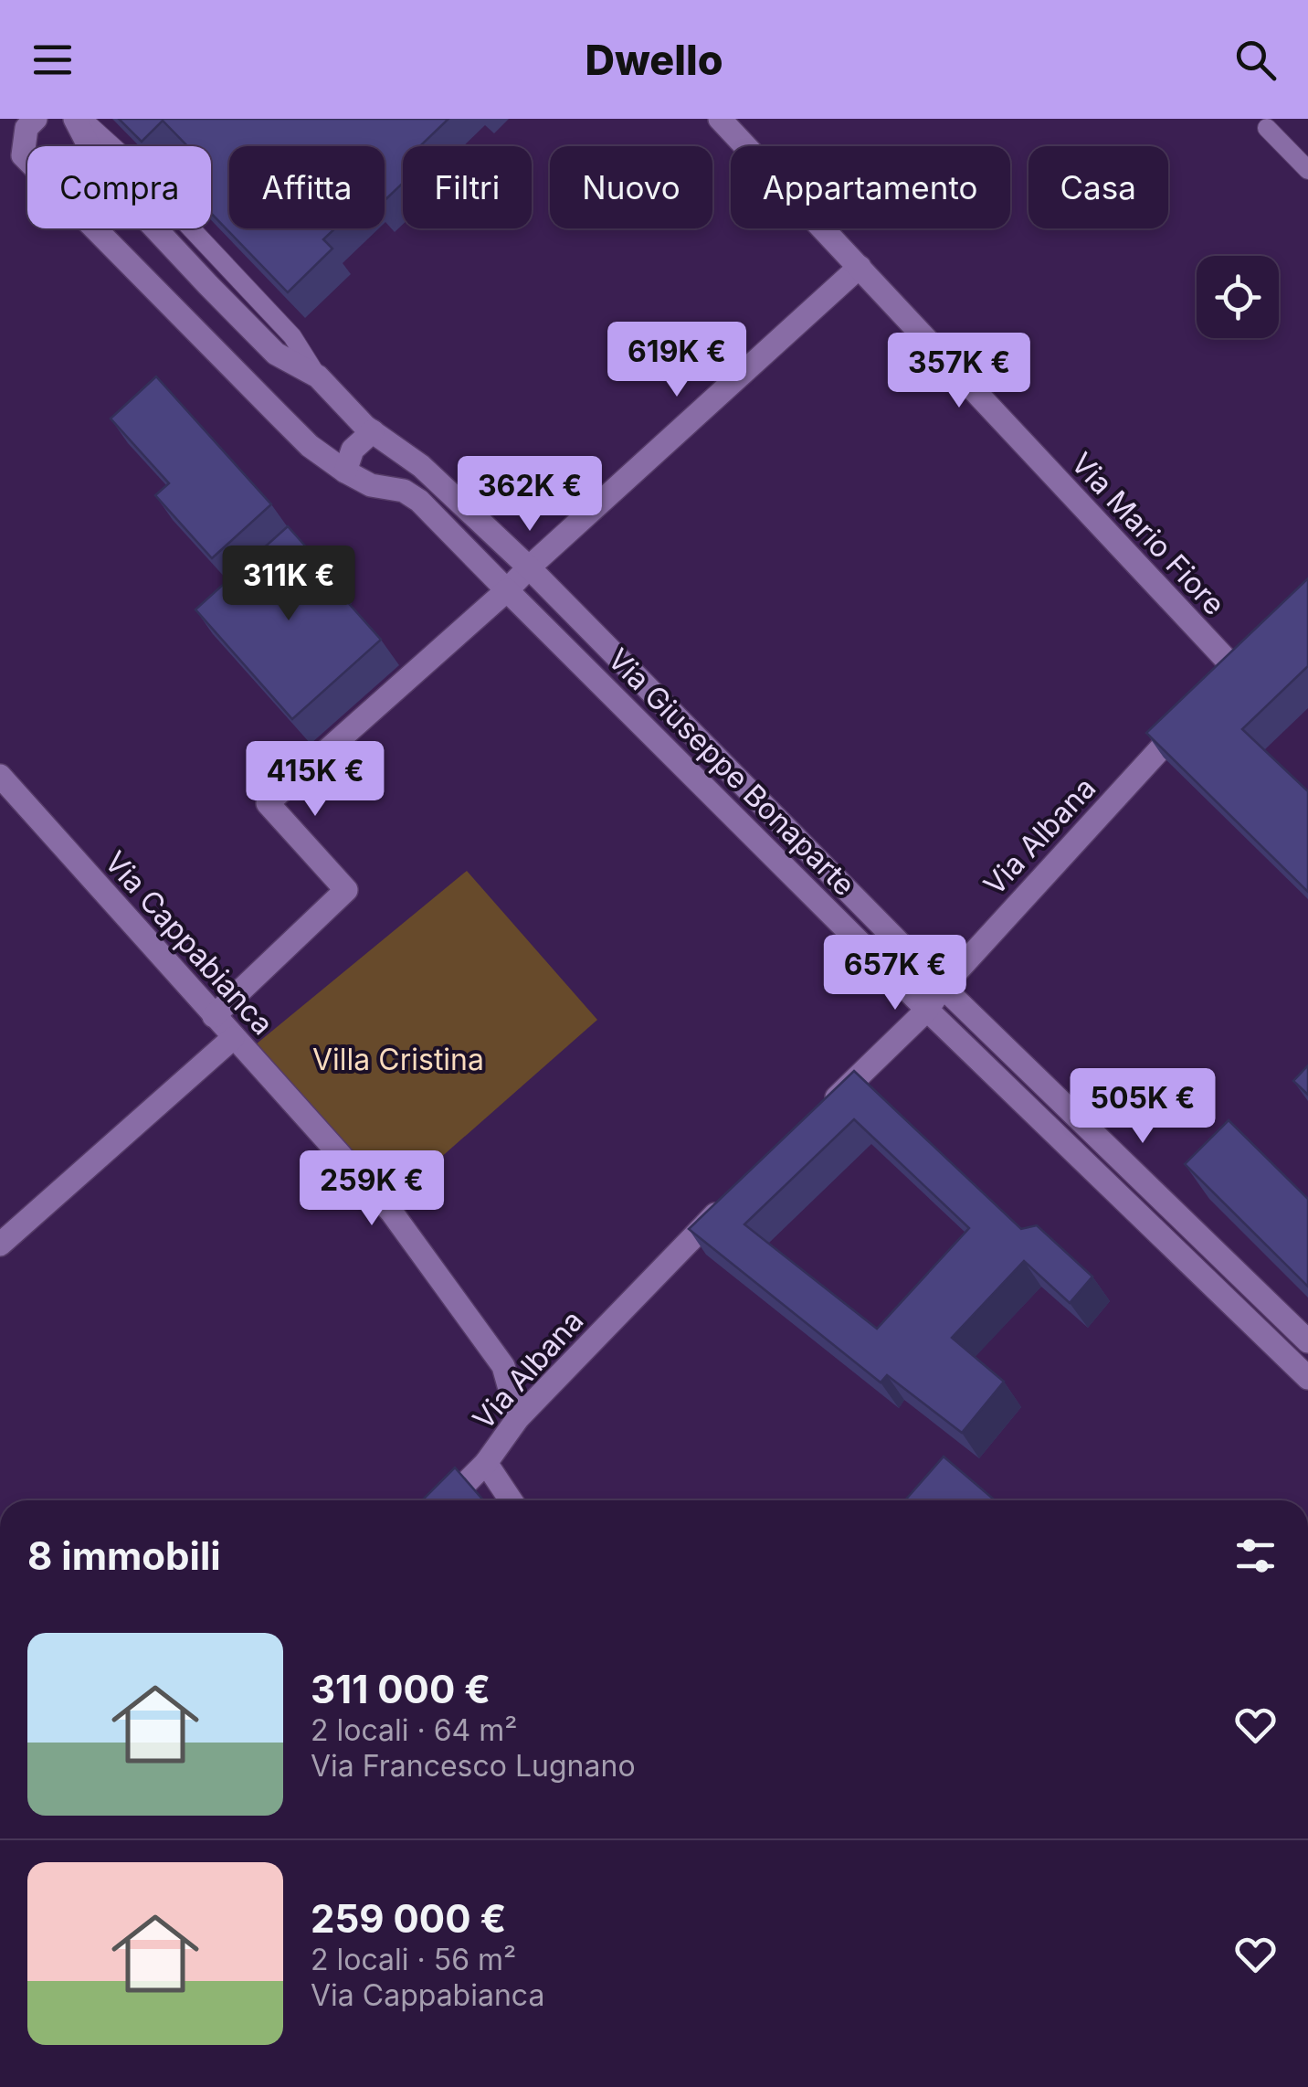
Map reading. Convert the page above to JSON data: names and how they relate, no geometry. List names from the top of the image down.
{
  "streets": {
    "street": [
      "Via Mario Fiore",
      "Via Giuseppe Bonaparte",
      "Via Albana",
      "Via Cappabianca"
    ]
  },
  "crossings": [
    ["Via Giuseppe Bonaparte", "Via Albana"],
    ["Via Albana", "Via Cappabianca"]
  ],
  "parks": ["Villa Cristina"],
  "page": {
    "header": "Dwello",
    "chip": [
      "Compra",
      "Affitta",
      "Filtri",
      "Nuovo",
      "Appartamento",
      "Casa"
    ],
    "price": [
      "619K €",
      "357K €",
      "362K €",
      "311K €",
      "415K €",
      "657K €",
      "505K €",
      "259K €"
    ],
    "heading": "8 immobili",
    "list": [
      {
        "name": "311 000 €",
        "note": "2 locali · 64 m² · Via Francesco Lugnano"
      },
      {
        "name": "259 000 €",
        "note": "2 locali · 56 m² · Via Cappabianca"
      }
    ]
  }
}
